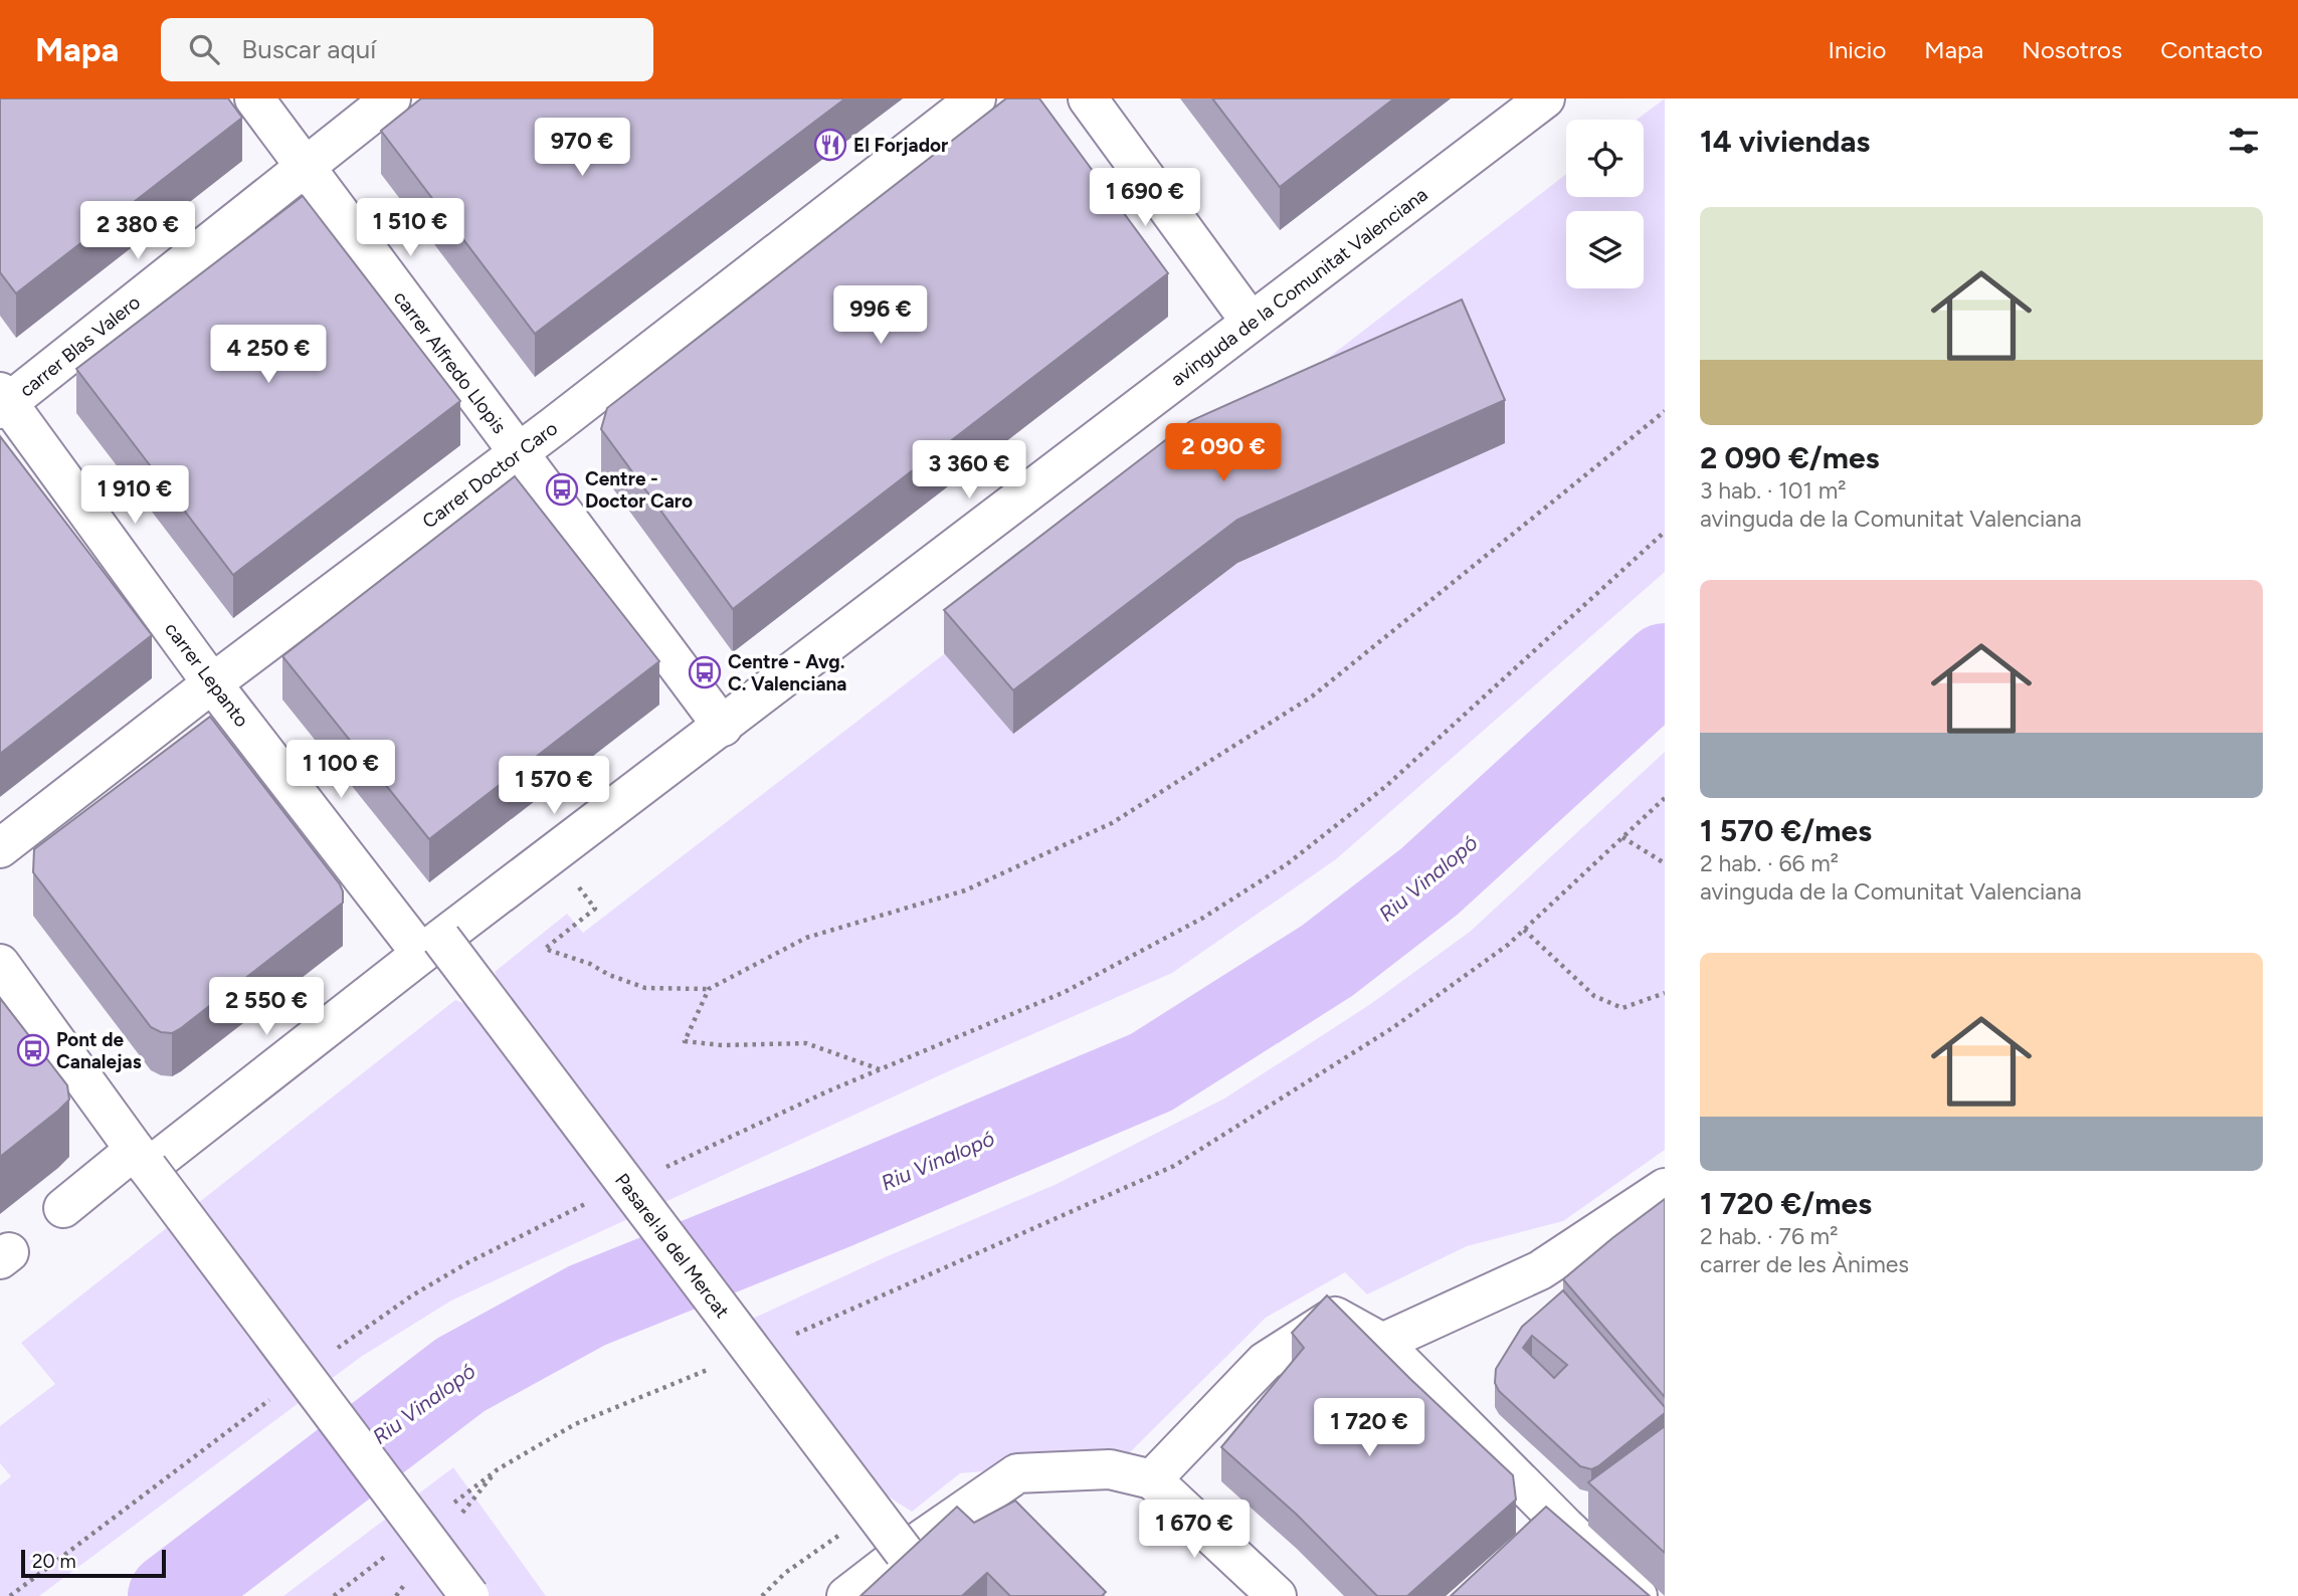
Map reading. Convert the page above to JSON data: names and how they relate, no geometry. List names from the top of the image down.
{
  "streets": {
    "street": [
      "avinguda de la Comunitat Valenciana",
      "carrer Blas Valero",
      "carrer Alfredo Llopis",
      "Carrer Doctor Caro",
      "carrer Lepanto",
      "Pasarel·la del Mercat"
    ]
  },
  "crossings": [
    ["avinguda de la Comunitat Valenciana", "carrer Alfredo Llopis"],
    ["avinguda de la Comunitat Valenciana", "carrer Lepanto"],
    ["avinguda de la Comunitat Valenciana", "Pasarel·la del Mercat"],
    ["carrer Blas Valero", "carrer Alfredo Llopis"],
    ["carrer Blas Valero", "carrer Lepanto"],
    ["carrer Alfredo Llopis", "Carrer Doctor Caro"],
    ["Carrer Doctor Caro", "carrer Lepanto"],
    ["carrer Lepanto", "Pasarel·la del Mercat"]
  ],
  "water": ["Riu Vinalopó"],
  "places": {
    "restaurant": ["El Forjador"],
    "bus stop": ["Centre - Doctor Caro", "Centre - Avg. C. Valenciana", "Pont de Canalejas"]
  },
  "scale_bar": "20 m",
  "page": {
    "header": "Mapa",
    "search": "Buscar aquí",
    "nav": [
      "Inicio",
      "Mapa",
      "Nosotros",
      "Contacto"
    ],
    "heading": "14 viviendas",
    "price": [
      "970 €",
      "1 690 €",
      "1 510 €",
      "2 380 €",
      "996 €",
      "4 250 €",
      "2 090 €",
      "3 360 €",
      "1 910 €",
      "1 100 €",
      "1 570 €",
      "2 550 €",
      "1 720 €",
      "1 670 €"
    ],
    "list": [
      {
        "name": "2 090 €/mes",
        "note": "3 hab. · 101 m² · avinguda de la Comunitat Valenciana"
      },
      {
        "name": "1 570 €/mes",
        "note": "2 hab. · 66 m² · avinguda de la Comunitat Valenciana"
      },
      {
        "name": "1 720 €/mes",
        "note": "2 hab. · 76 m² · carrer de les Ànimes"
      }
    ],
    "scale": "20 m"
  }
}
